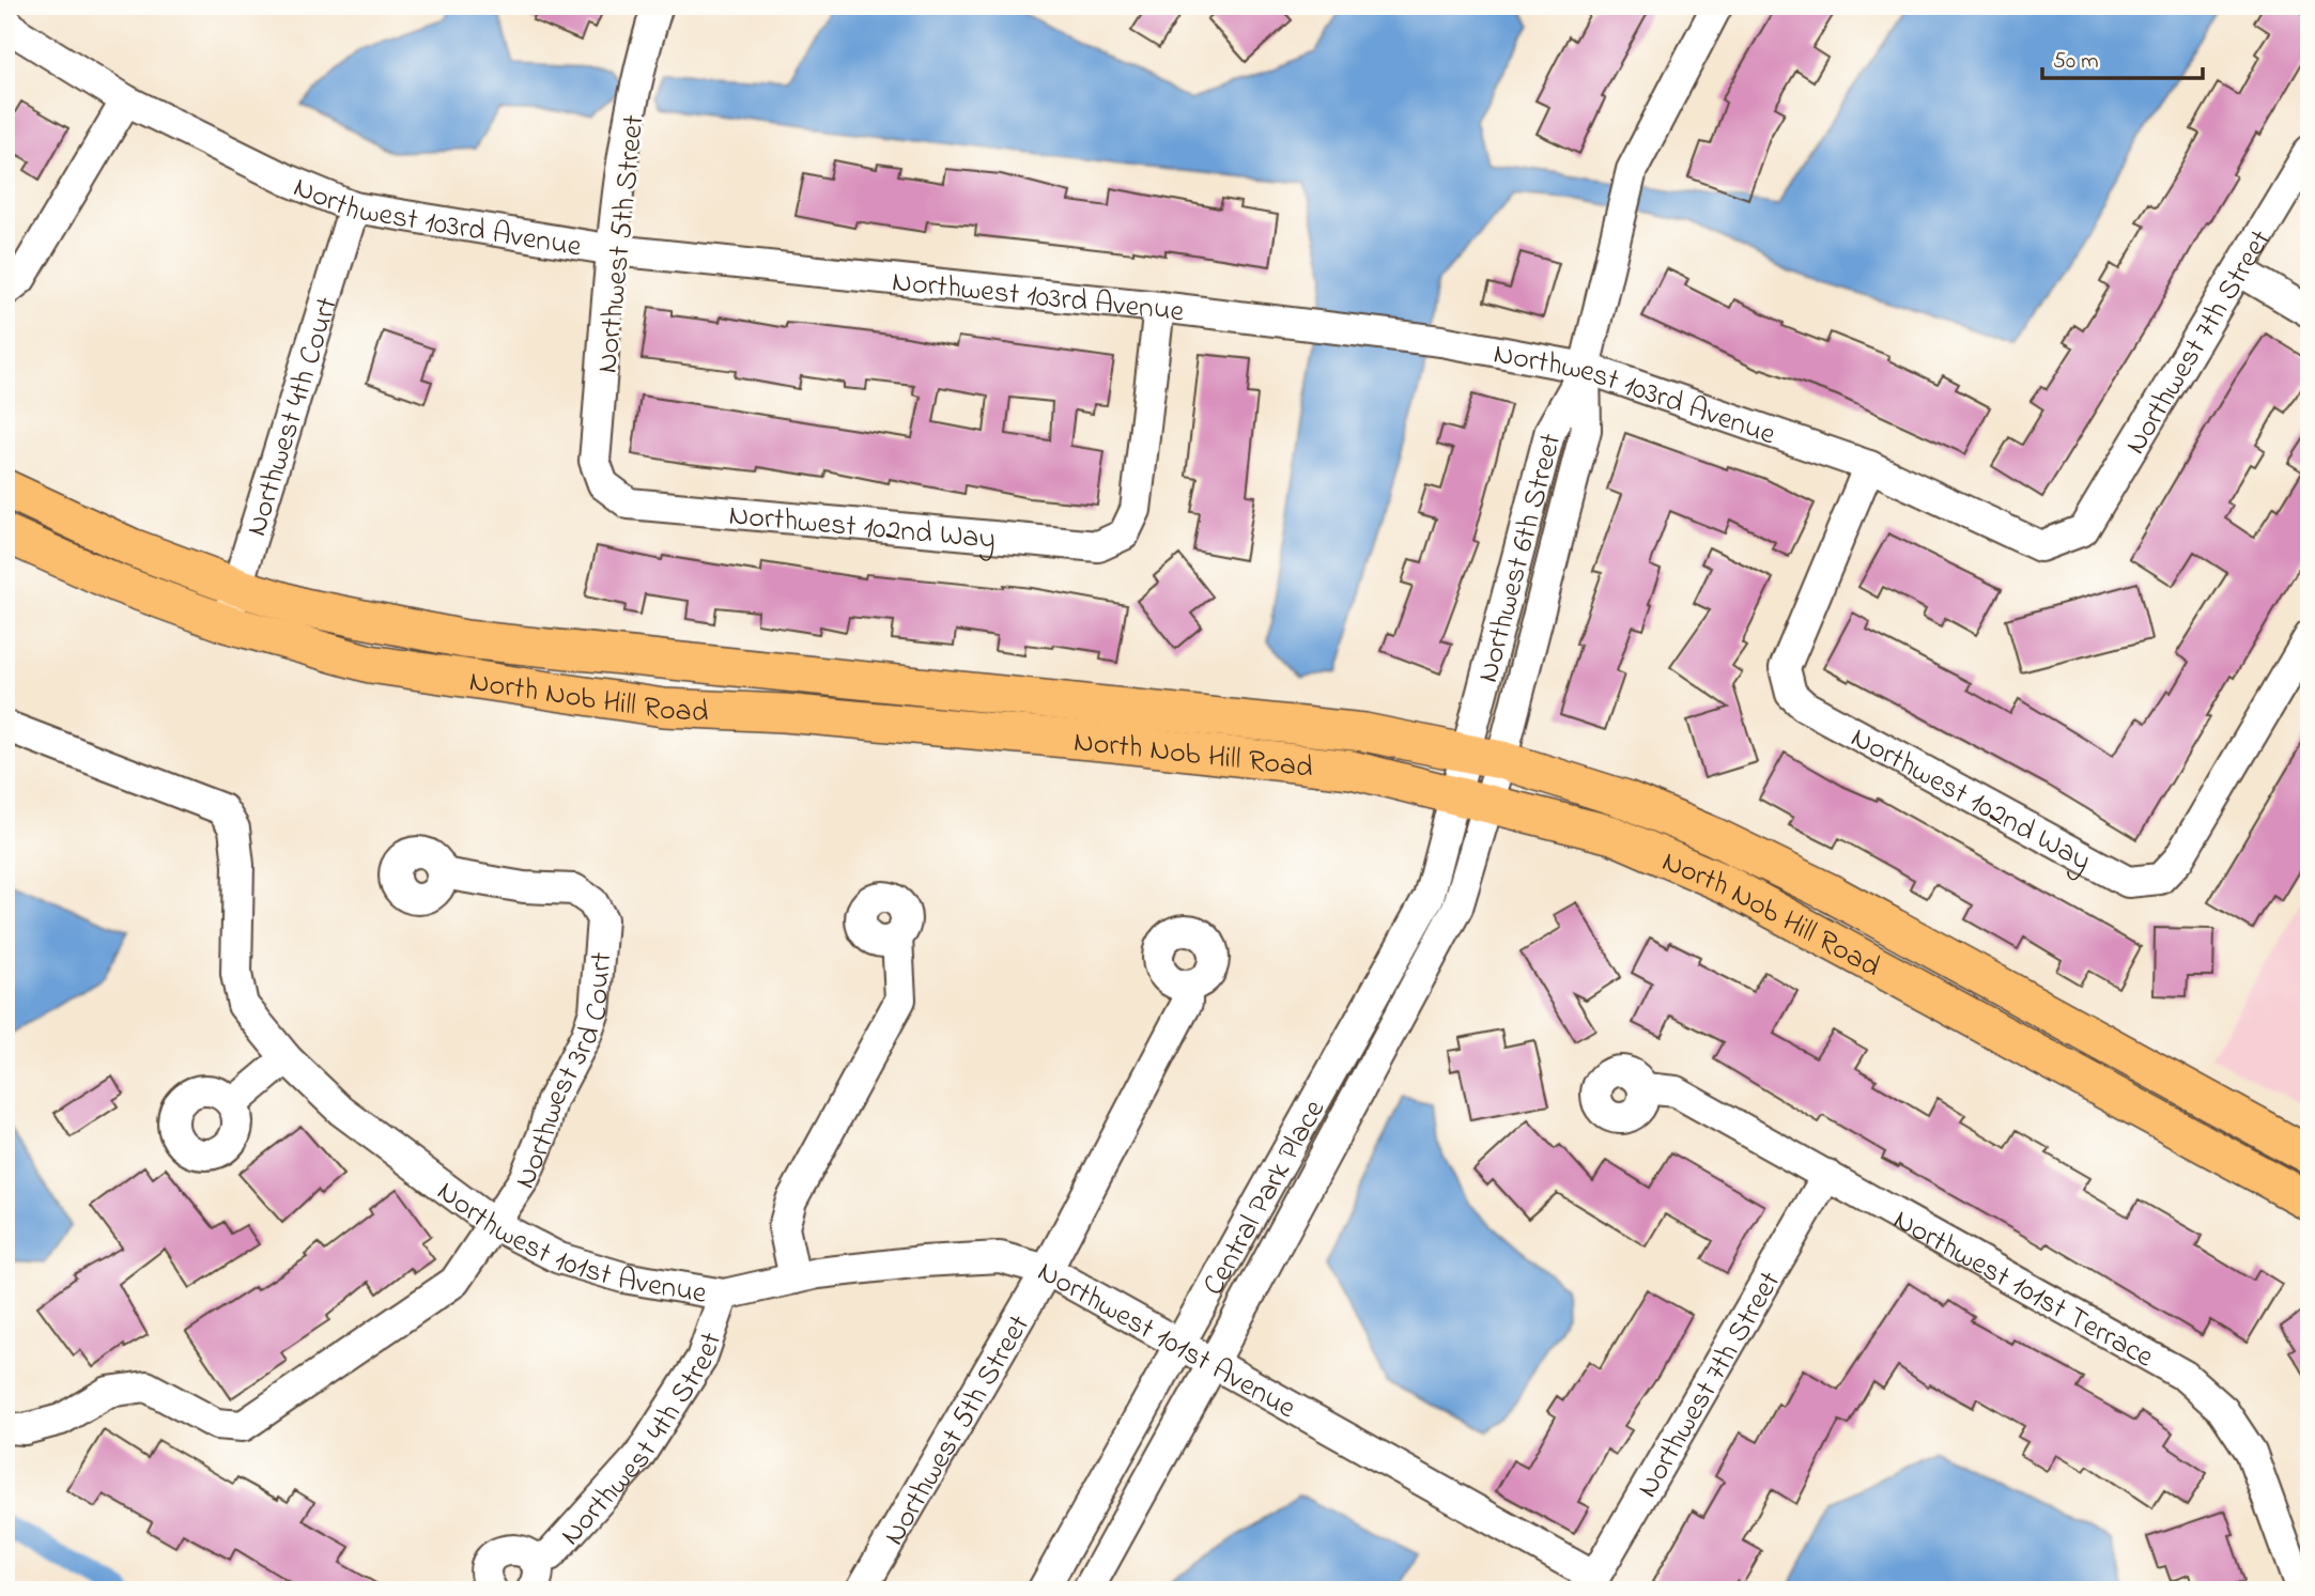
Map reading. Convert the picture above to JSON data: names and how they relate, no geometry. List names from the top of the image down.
{
  "streets": {
    "main road": ["North Nob Hill Road"],
    "street": [
      "Northwest 103rd Avenue",
      "Northwest 5th Street",
      "Northwest 7th Street",
      "Northwest 4th Court",
      "Northwest 102nd Way",
      "Northwest 6th Street",
      "Northwest 3rd Court",
      "Central Park Place",
      "Northwest 101st Avenue",
      "Northwest 101st Terrace",
      "Northwest 4th Street"
    ]
  },
  "crossings": [
    ["Northwest 103rd Avenue", "Northwest 5th Street"],
    ["Northwest 103rd Avenue", "Northwest 7th Street"],
    ["Northwest 103rd Avenue", "Northwest 4th Court"],
    ["Northwest 103rd Avenue", "Northwest 102nd Way"],
    ["Northwest 103rd Avenue", "Northwest 6th Street"],
    ["Northwest 5th Street", "Northwest 102nd Way"],
    ["Northwest 5th Street", "Northwest 101st Avenue"],
    ["Northwest 7th Street", "Northwest 101st Avenue"],
    ["Northwest 7th Street", "Northwest 101st Terrace"],
    ["Northwest 4th Court", "North Nob Hill Road"],
    ["Northwest 6th Street", "North Nob Hill Road"],
    ["Northwest 6th Street", "Central Park Place"],
    ["North Nob Hill Road", "Central Park Place"],
    ["Northwest 3rd Court", "Northwest 101st Avenue"],
    ["Central Park Place", "Northwest 101st Avenue"],
    ["Northwest 101st Avenue", "Northwest 4th Street"]
  ],
  "scale_bar": "50 m"
}
